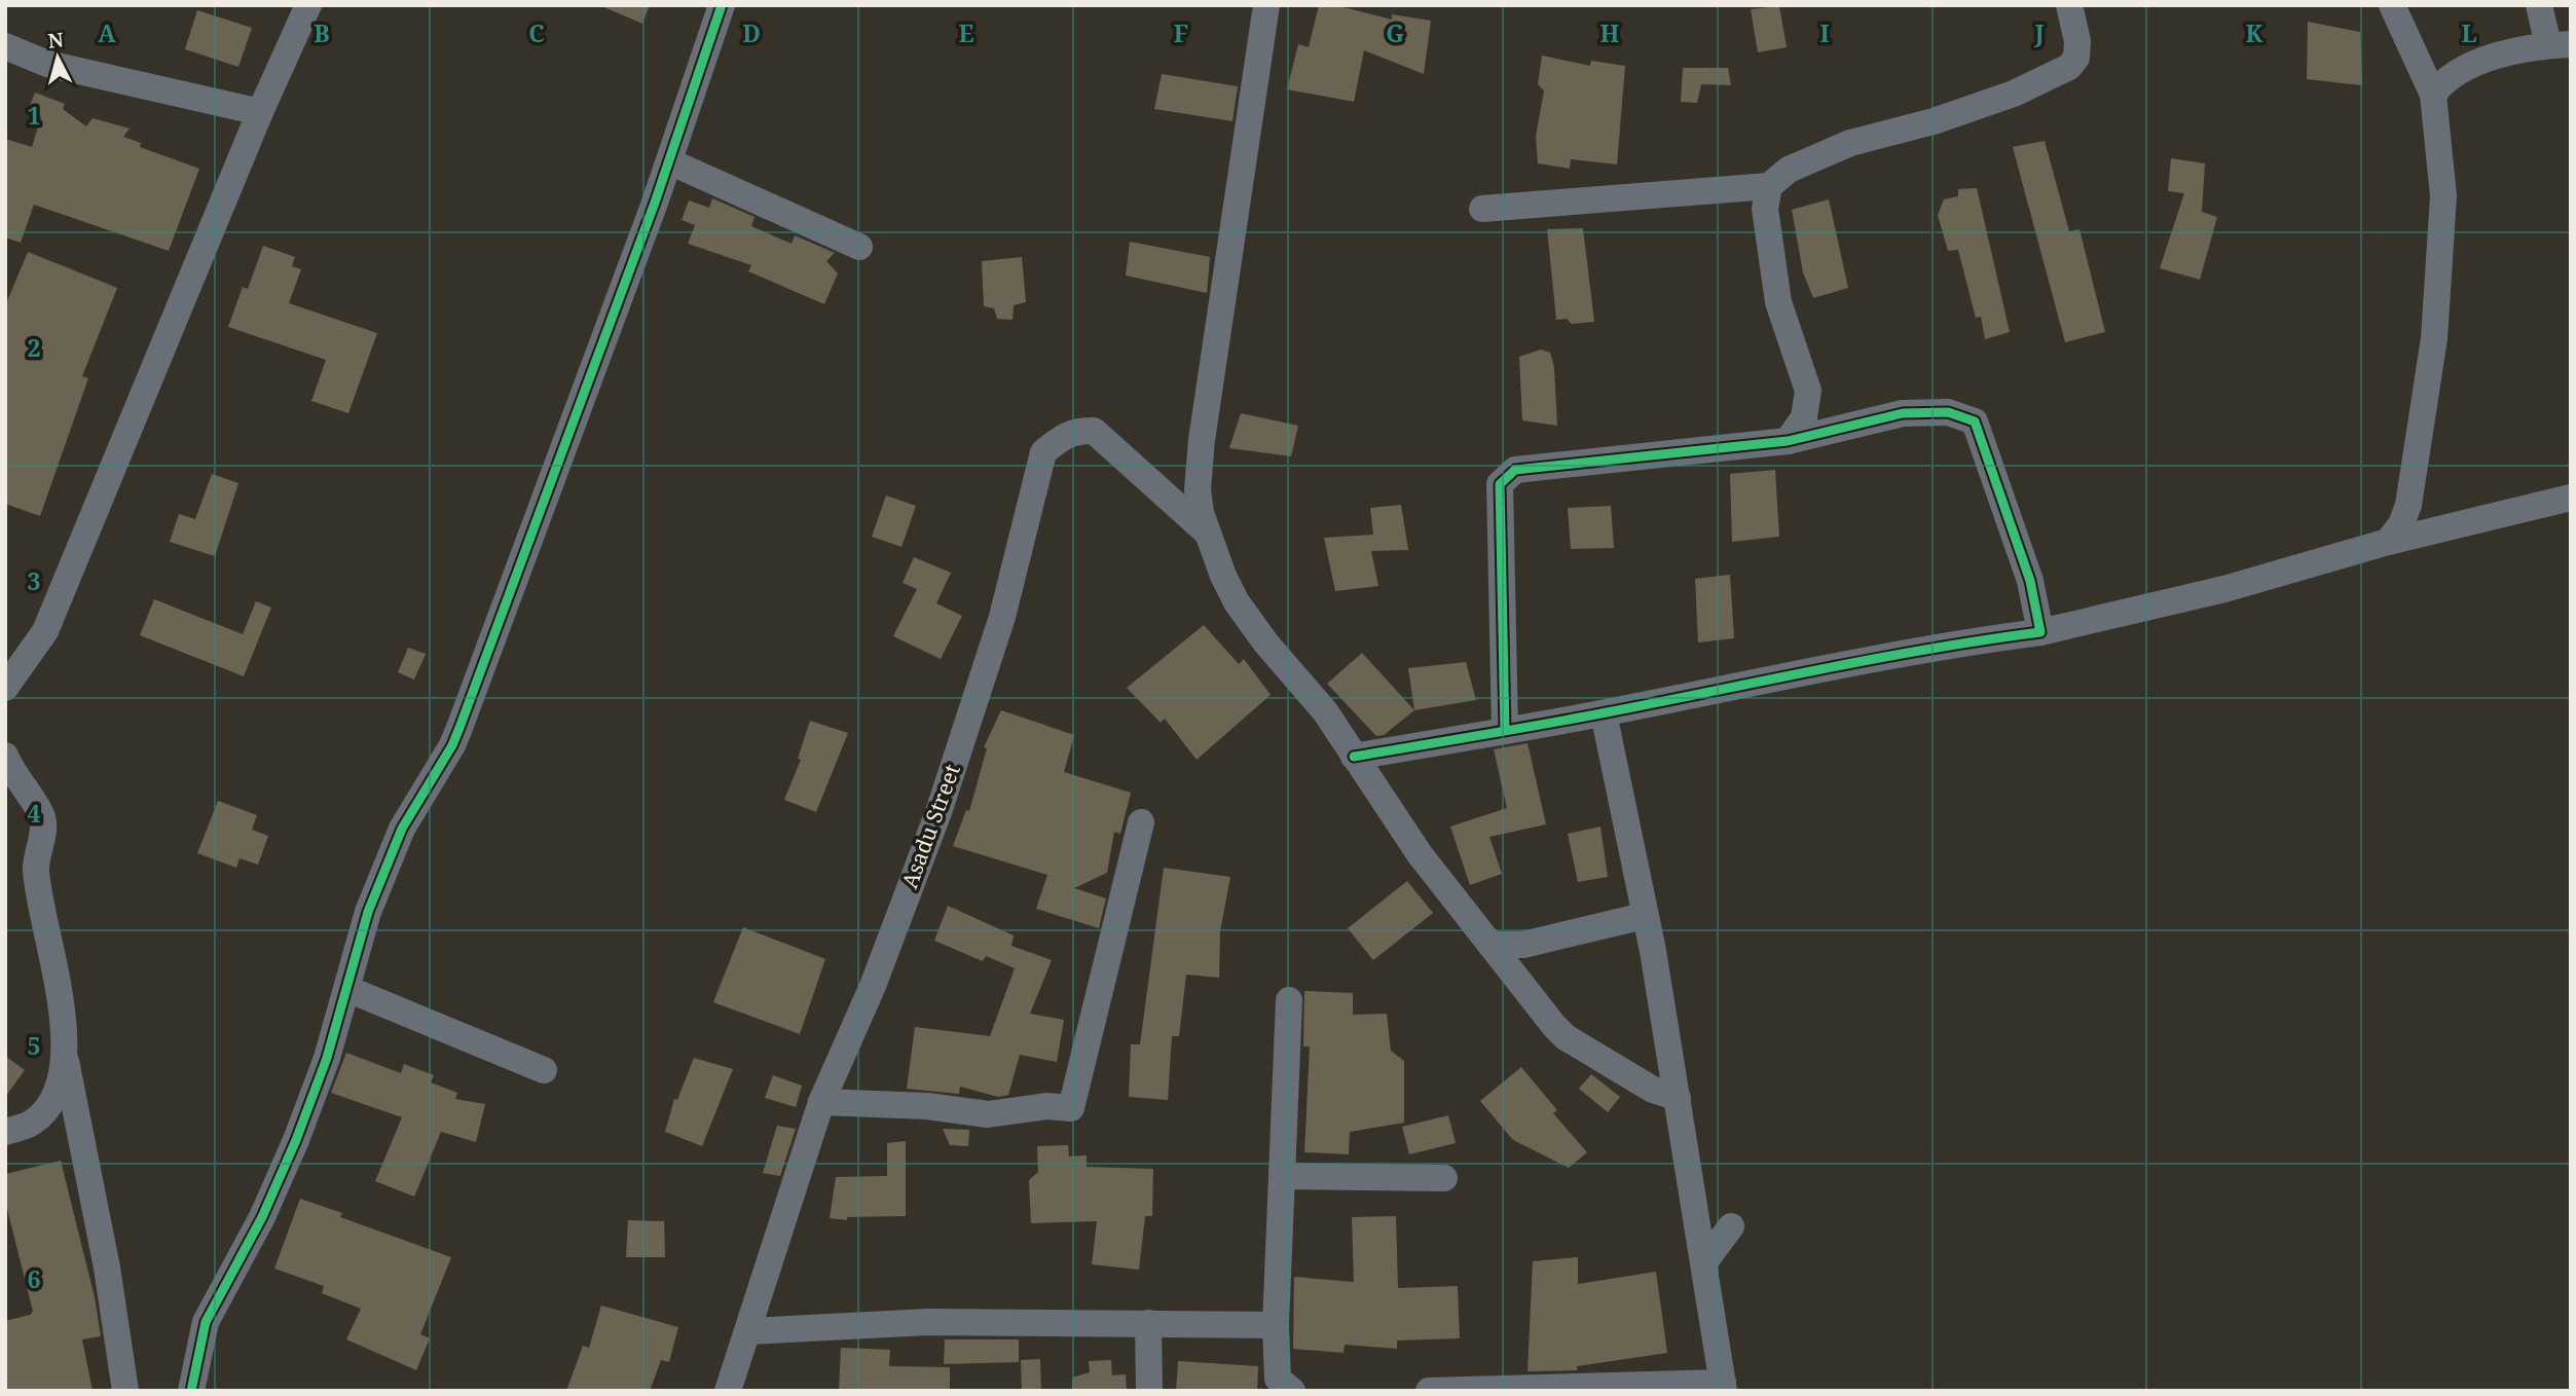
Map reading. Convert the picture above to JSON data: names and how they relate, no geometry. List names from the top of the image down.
{
  "streets": {
    "street": ["Asadu Street"]
  },
  "north": "top",
  "grid": {
    "columns": [
      "A",
      "B",
      "C",
      "D",
      "E",
      "F",
      "G",
      "H",
      "I",
      "J",
      "K",
      "L"
    ],
    "rows": [
      "1",
      "2",
      "3",
      "4",
      "5",
      "6"
    ]
  }
}
